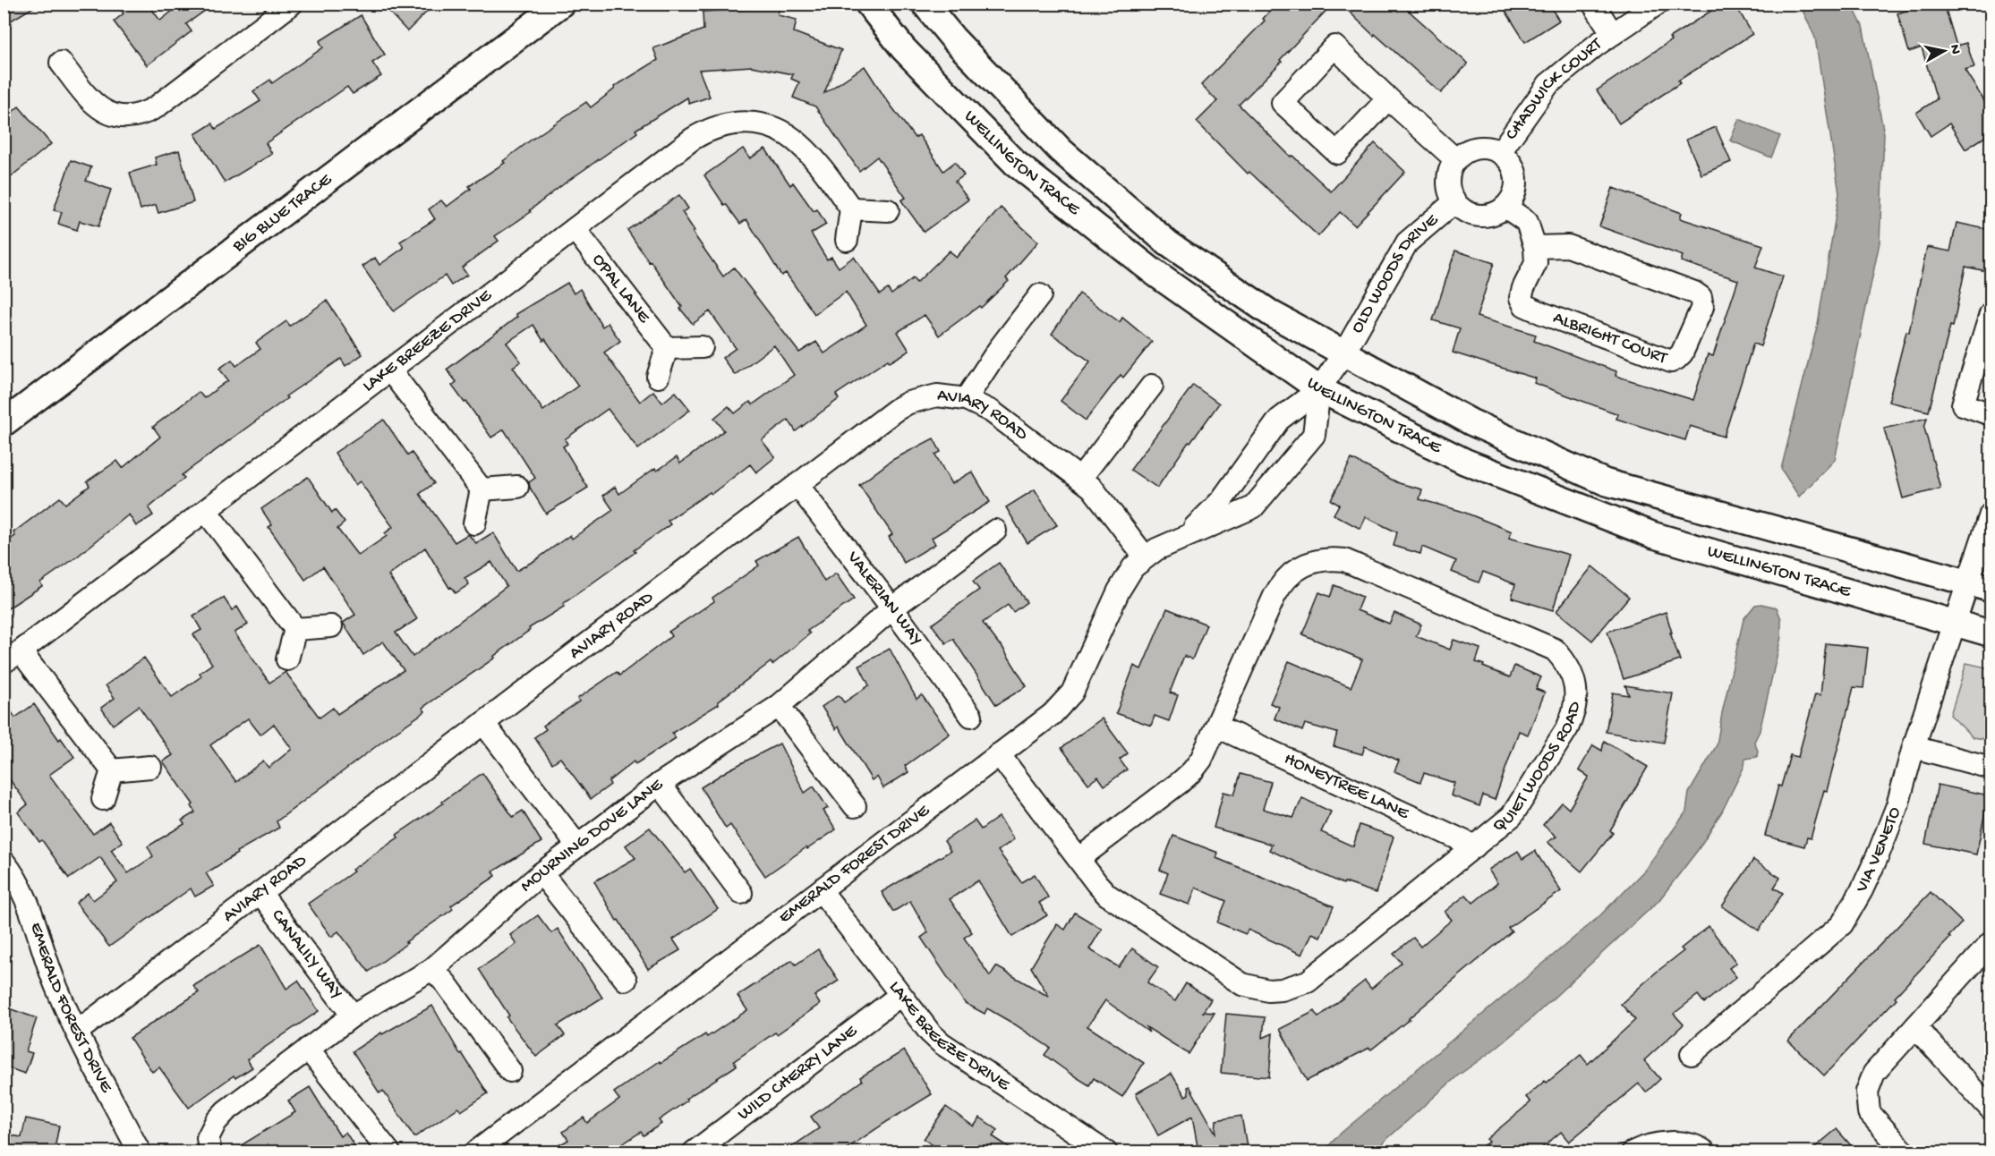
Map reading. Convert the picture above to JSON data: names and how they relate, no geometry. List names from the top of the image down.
{
  "streets": {
    "street": [
      "CHADWICK COURT",
      "WELLINGTON TRACE",
      "BIG BLUE TRACE",
      "OLD WOODS DRIVE",
      "OPAL LANE",
      "ALBRIGHT COURT",
      "LAKE BREEZE DRIVE",
      "AVIARY ROAD",
      "VALERIAN WAY",
      "QUIET WOODS ROAD",
      "HONEYTREE LANE",
      "MOURNING DOVE LANE",
      "VIA VENETO",
      "EMERALD FOREST DRIVE",
      "CANALILY WAY",
      "WILD CHERRY LANE"
    ]
  },
  "crossings": [
    ["CHADWICK COURT", "OLD WOODS DRIVE"],
    ["CHADWICK COURT", "ALBRIGHT COURT"],
    ["WELLINGTON TRACE", "OLD WOODS DRIVE"],
    ["WELLINGTON TRACE", "VIA VENETO"],
    ["WELLINGTON TRACE", "EMERALD FOREST DRIVE"],
    ["OLD WOODS DRIVE", "ALBRIGHT COURT"],
    ["OLD WOODS DRIVE", "EMERALD FOREST DRIVE"],
    ["OPAL LANE", "LAKE BREEZE DRIVE"],
    ["LAKE BREEZE DRIVE", "EMERALD FOREST DRIVE"],
    ["LAKE BREEZE DRIVE", "WILD CHERRY LANE"],
    ["AVIARY ROAD", "VALERIAN WAY"],
    ["AVIARY ROAD", "EMERALD FOREST DRIVE"],
    ["AVIARY ROAD", "CANALILY WAY"],
    ["VALERIAN WAY", "MOURNING DOVE LANE"],
    ["QUIET WOODS ROAD", "HONEYTREE LANE"],
    ["QUIET WOODS ROAD", "EMERALD FOREST DRIVE"],
    ["MOURNING DOVE LANE", "CANALILY WAY"]
  ],
  "north": "right"
}
